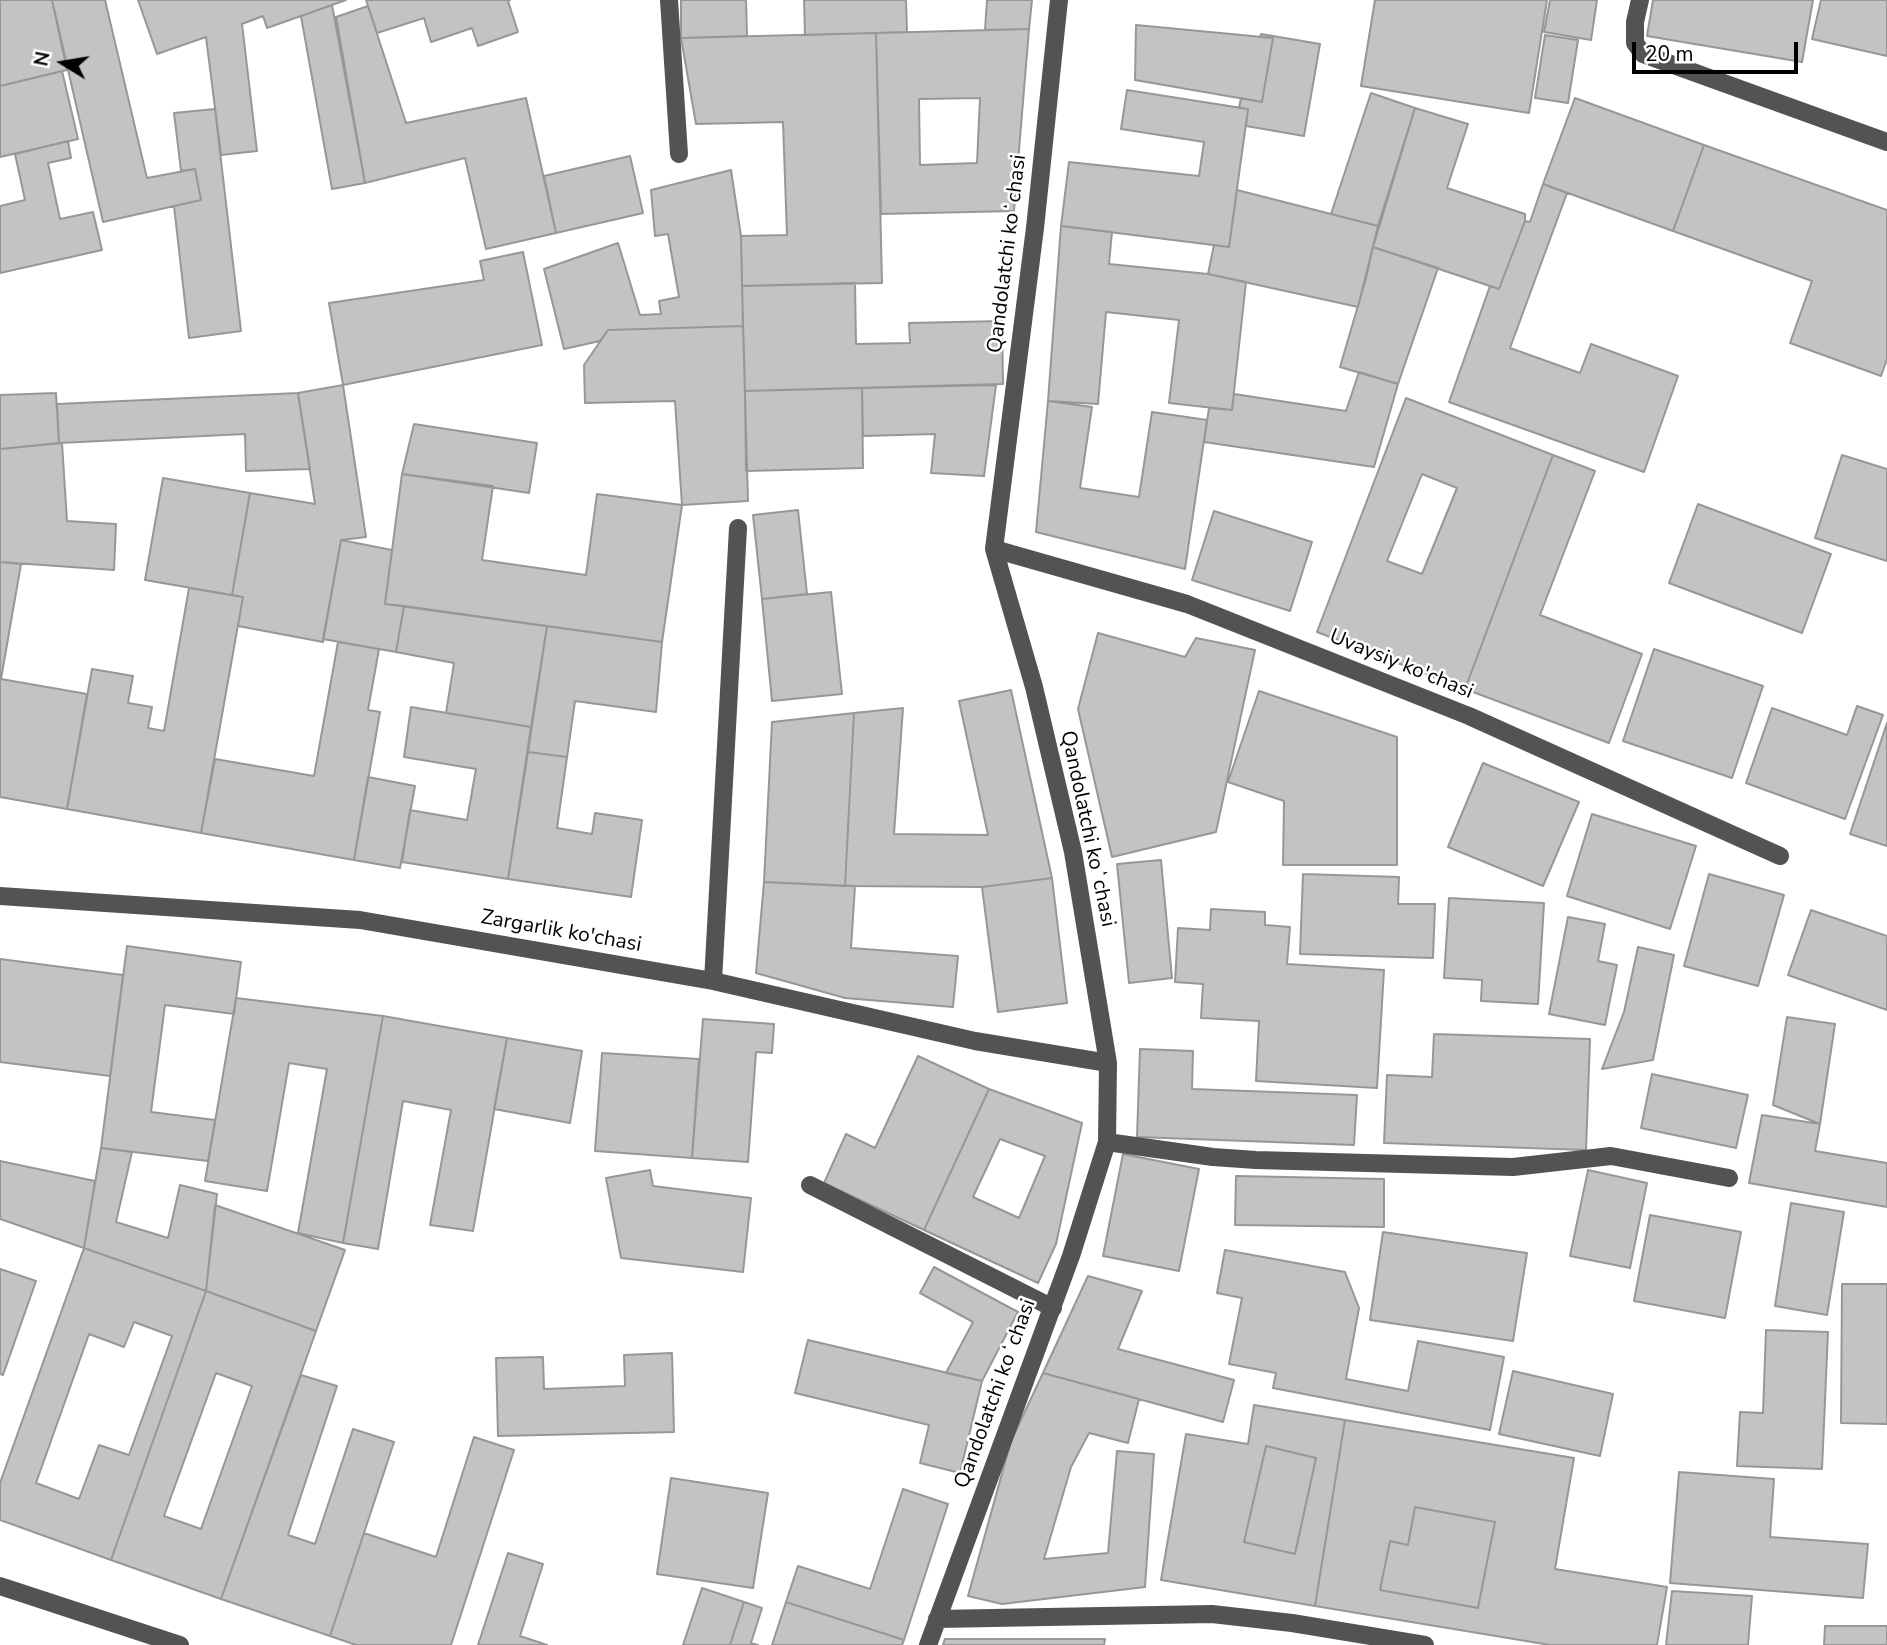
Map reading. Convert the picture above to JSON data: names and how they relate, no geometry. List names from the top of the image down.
{
  "streets": {
    "street": ["Qandolatchi koʻchasi", "Uvaysiy ko'chasi", "Zargarlik ko'chasi"]
  },
  "crossings": [
    ["Qandolatchi koʻchasi", "Uvaysiy ko'chasi"],
    ["Qandolatchi koʻchasi", "Zargarlik ko'chasi"]
  ],
  "scale_bar": "20 m",
  "north": "left"
}
